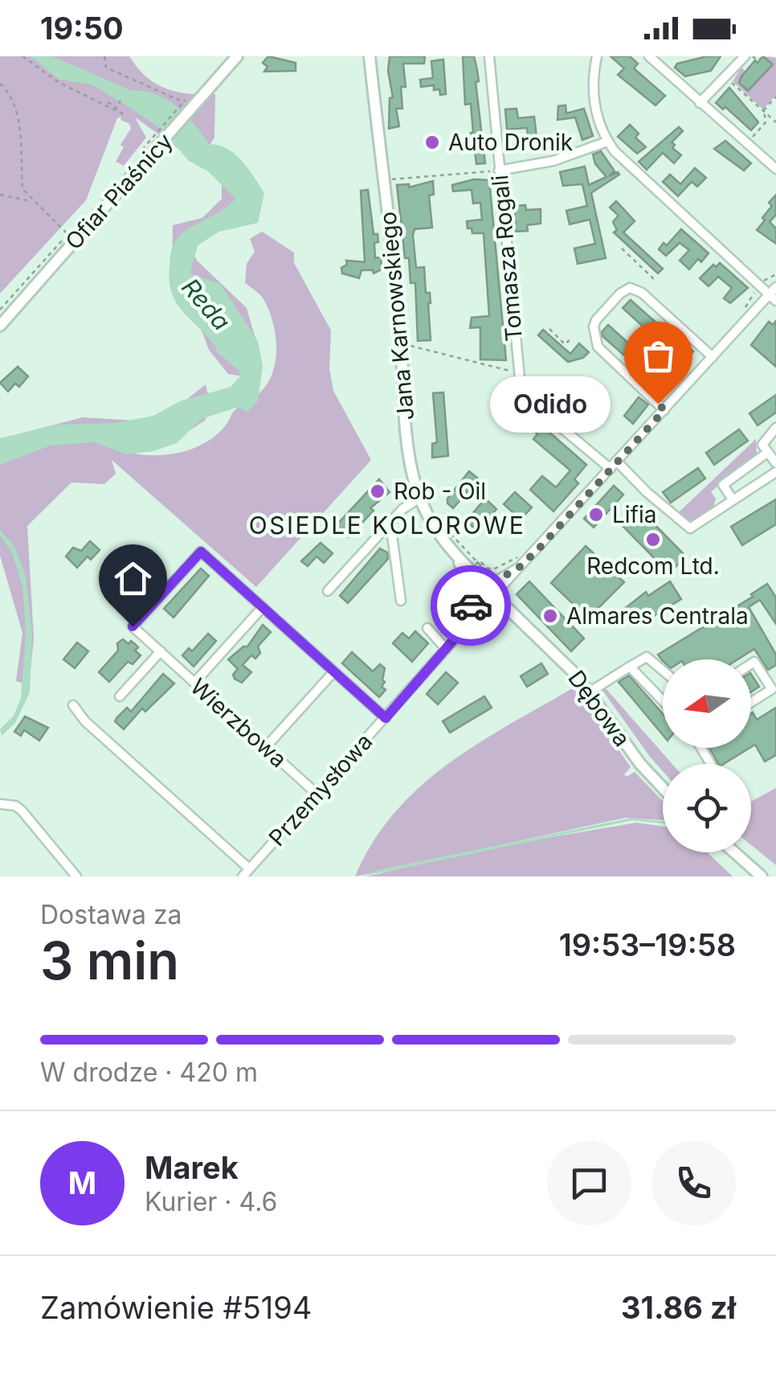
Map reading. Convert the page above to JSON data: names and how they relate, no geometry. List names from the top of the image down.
{
  "streets": {
    "main road": ["Ofiar Piaśnicy", "Jana Karnowskiego", "Dębowa"],
    "street": ["Tomasza Rogali", "Wierzbowa", "Przemysłowa"]
  },
  "crossings": [
    ["Jana Karnowskiego", "Dębowa"],
    ["Jana Karnowskiego", "Przemysłowa"],
    ["Dębowa", "Przemysłowa"],
    ["Wierzbowa", "Przemysłowa"]
  ],
  "districts": ["OSIEDLE KOLOROWE"],
  "water": ["Reda"],
  "places": [
    "Auto Dronik",
    "Odido",
    "Rob - Oil",
    "Lifia",
    "Redcom Ltd.",
    "Almares Centrala"
  ],
  "north": "left",
  "page": {
    "status": "19:50",
    "bubble": "Odido",
    "heading": ["3 min", "Dostawa za", "19:53–19:58"],
    "panel": [
      "Marek",
      "Kurier · 4.6",
      "Zamówienie #5194",
      "31.86 zł"
    ],
    "bar": "W drodze · 420 m",
    "round": "M"
  }
}
